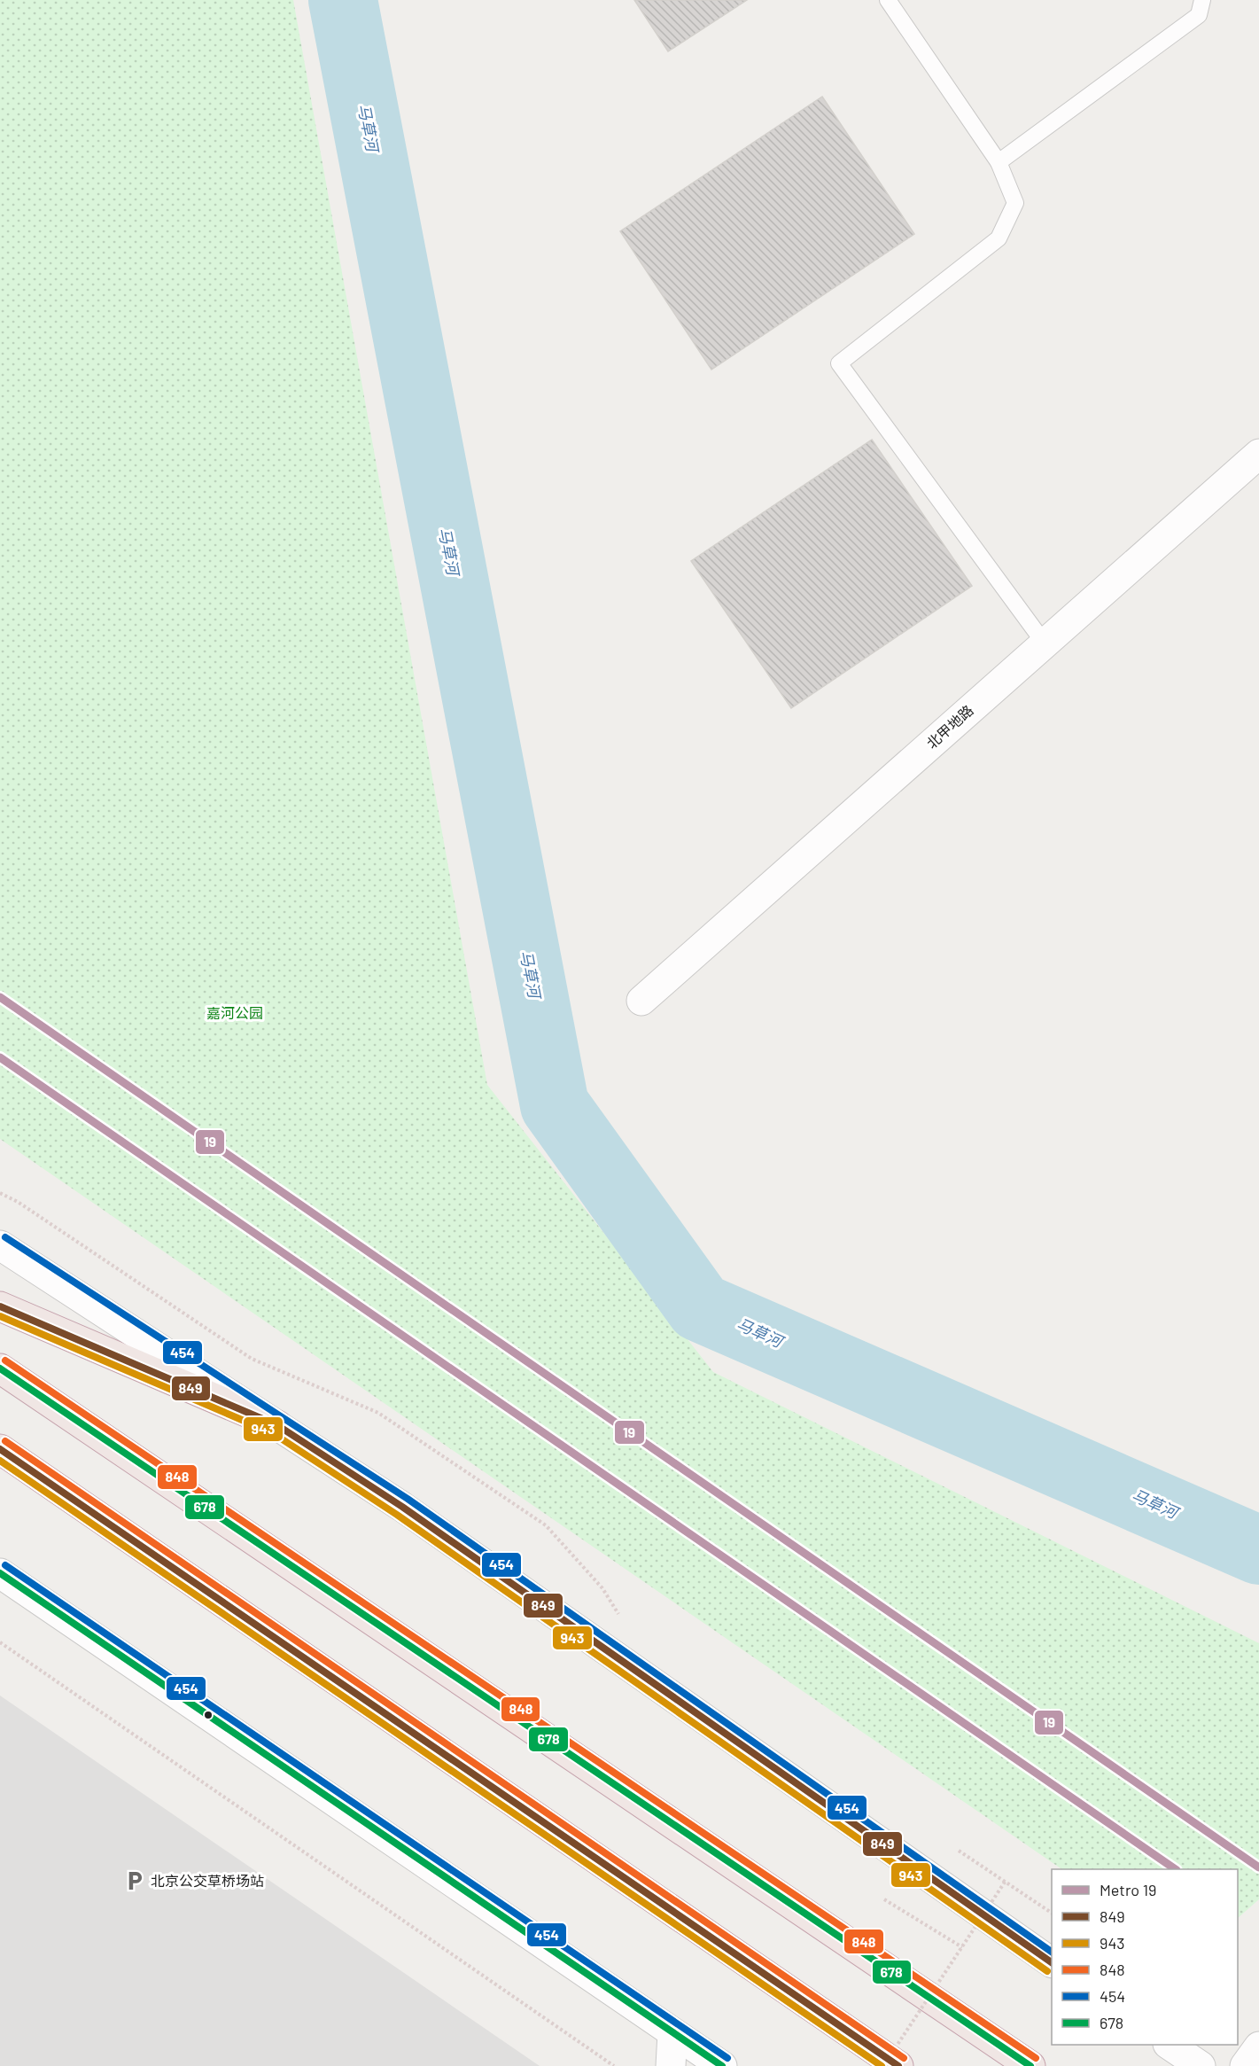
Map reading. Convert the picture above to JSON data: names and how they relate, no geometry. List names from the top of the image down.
{
  "streets": {
    "street": ["北甲地路"]
  },
  "water": ["马草河"],
  "parks": ["嘉河公园"],
  "places": {
    "parking": ["北京公交草桥场站"]
  },
  "lines": [
    "metro line 19",
    "transit line 454",
    "transit line 849",
    "transit line 943",
    "transit line 848",
    "transit line 678"
  ],
  "legend": [
    "Metro 19",
    "849",
    "943",
    "848",
    "454",
    "678"
  ]
}
